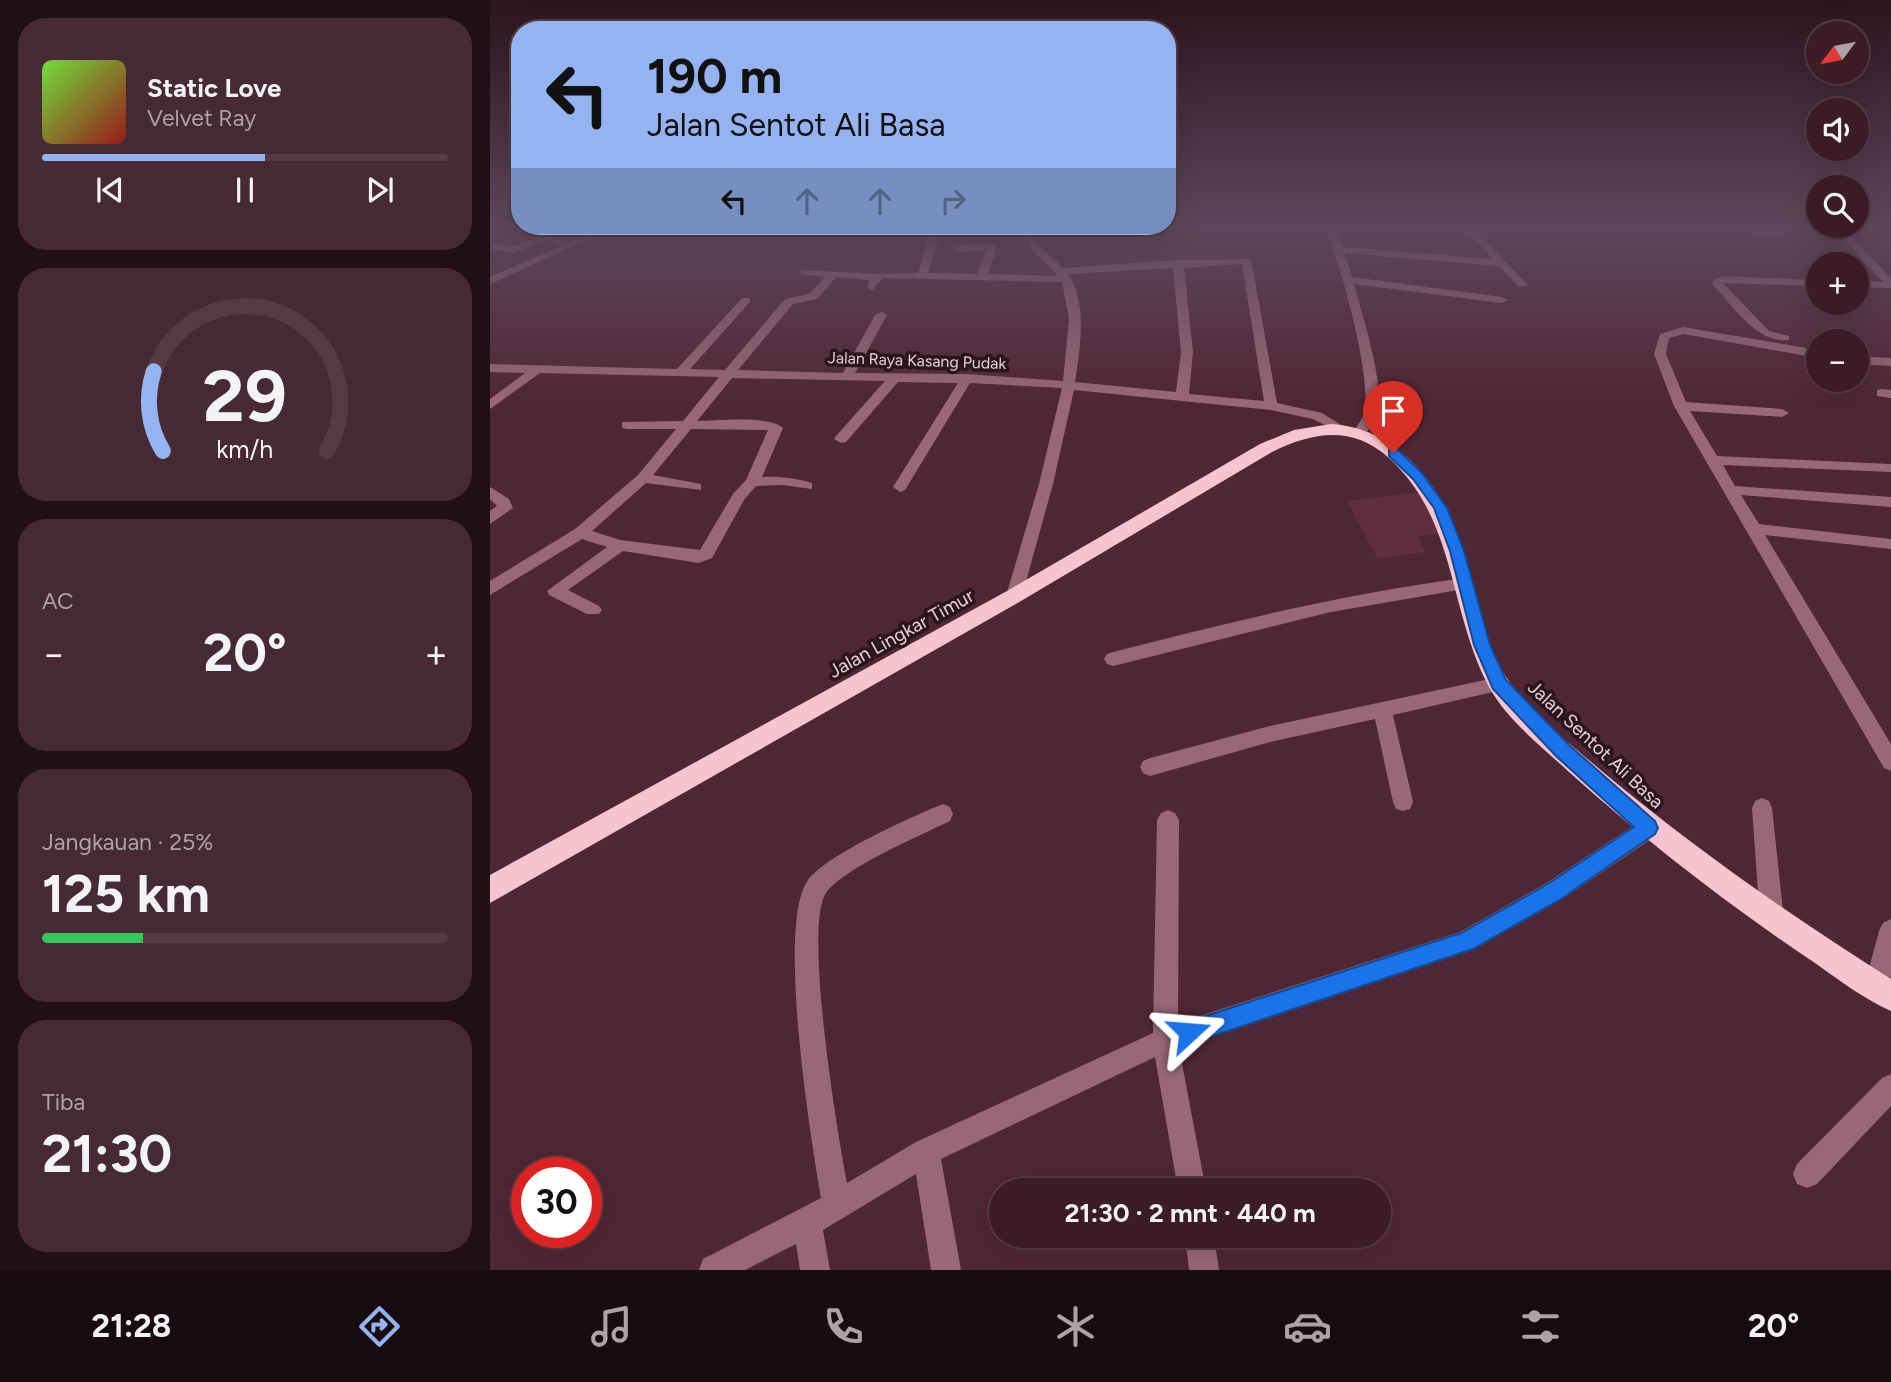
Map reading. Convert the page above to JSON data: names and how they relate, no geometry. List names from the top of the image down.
{
  "streets": {
    "highway": ["Jalan Lingkar Timur", "Jalan Sentot Ali Basa"],
    "street": ["Jalan Raya Kasang Pudak"]
  },
  "crossings": [
    ["Jalan Raya Kasang Pudak", "Jalan Lingkar Timur"],
    ["Jalan Raya Kasang Pudak", "Jalan Sentot Ali Basa"],
    ["Jalan Lingkar Timur", "Jalan Sentot Ali Basa"]
  ],
  "north": "bottom left",
  "page": {
    "map_buttons": ["+", "−"],
    "turn": ["190 m", "Jalan Sentot Ali Basa"],
    "song": ["Static Love", "Velvet Ray"],
    "tile": [
      "AC",
      ["Jangkauan · 25%", "125 km"],
      ["Tiba", "21:30"]
    ],
    "heat": ["−", "20°", "+"],
    "limit": "30",
    "trip": "21:30 · 2 mnt · 440 m",
    "tabs": ["21:28", "20°"],
    "gauge": ["29", "km/h"]
  }
}
